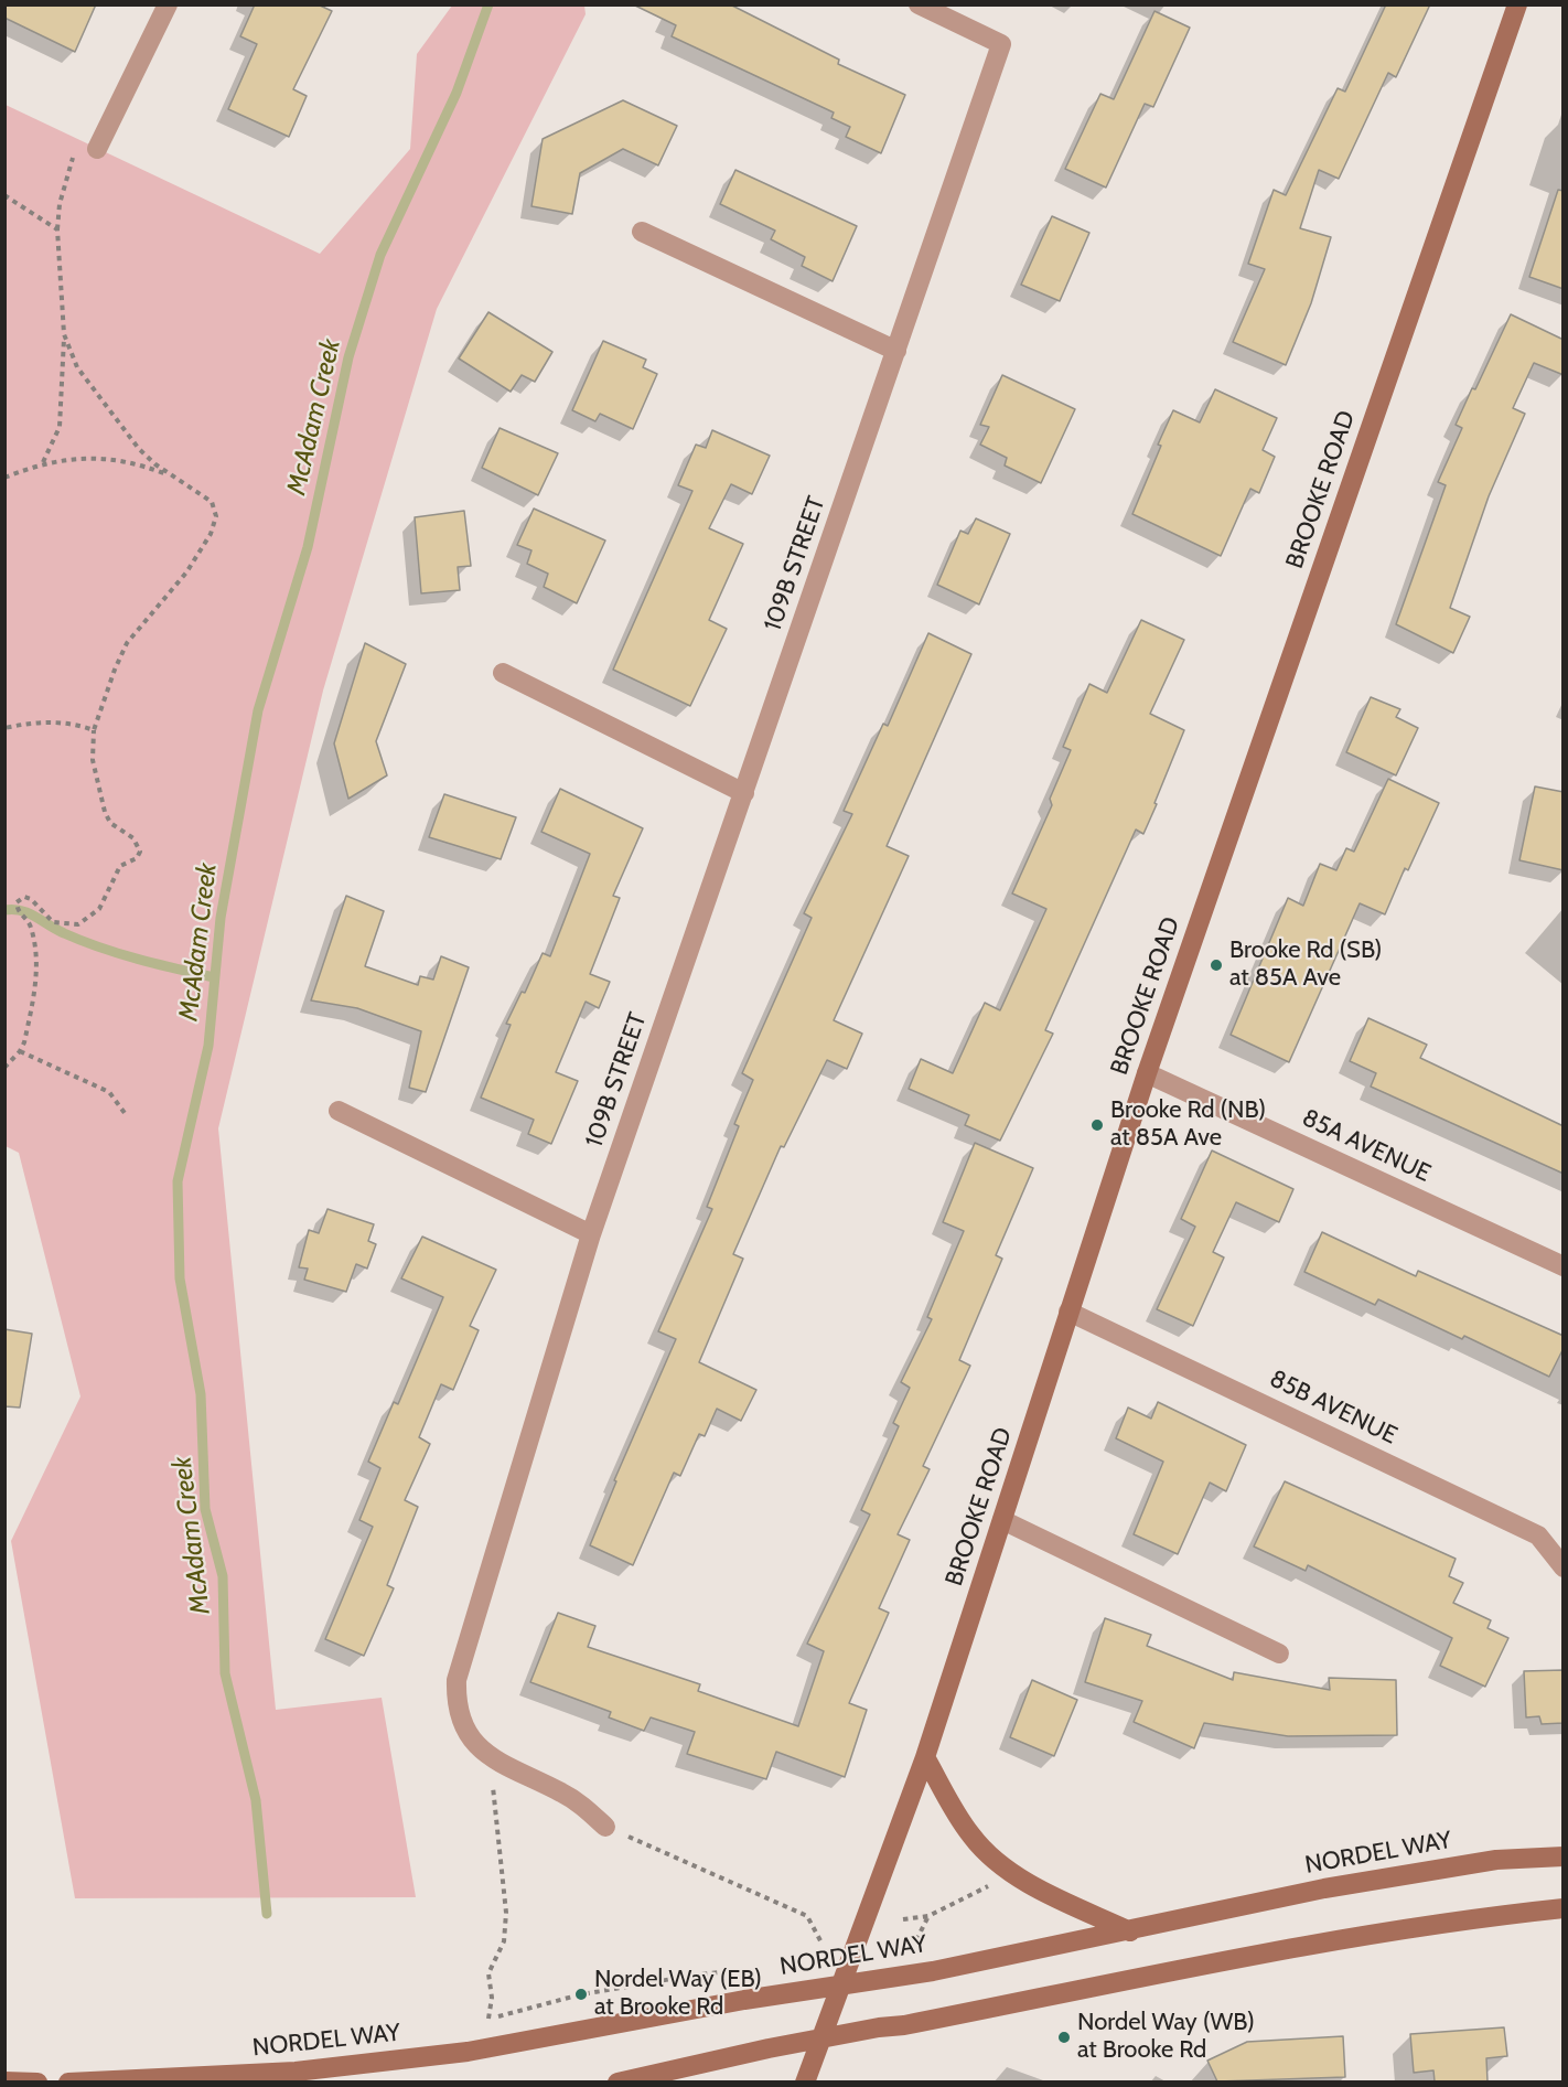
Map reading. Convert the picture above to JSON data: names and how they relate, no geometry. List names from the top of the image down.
{
  "streets": {
    "main road": ["BROOKE ROAD", "NORDEL WAY"],
    "street": ["109B STREET", "85A AVENUE", "85B AVENUE"]
  },
  "crossings": [
    ["BROOKE ROAD", "85A AVENUE"],
    ["BROOKE ROAD", "85B AVENUE"],
    ["BROOKE ROAD", "NORDEL WAY"]
  ],
  "water": ["McAdam Creek"],
  "places": [
    "Brooke Rd (SB) at 85A Ave",
    "Brooke Rd (NB) at 85A Ave",
    "Nordel Way (EB) at Brooke Rd",
    "Nordel Way (WB) at Brooke Rd"
  ]
}
